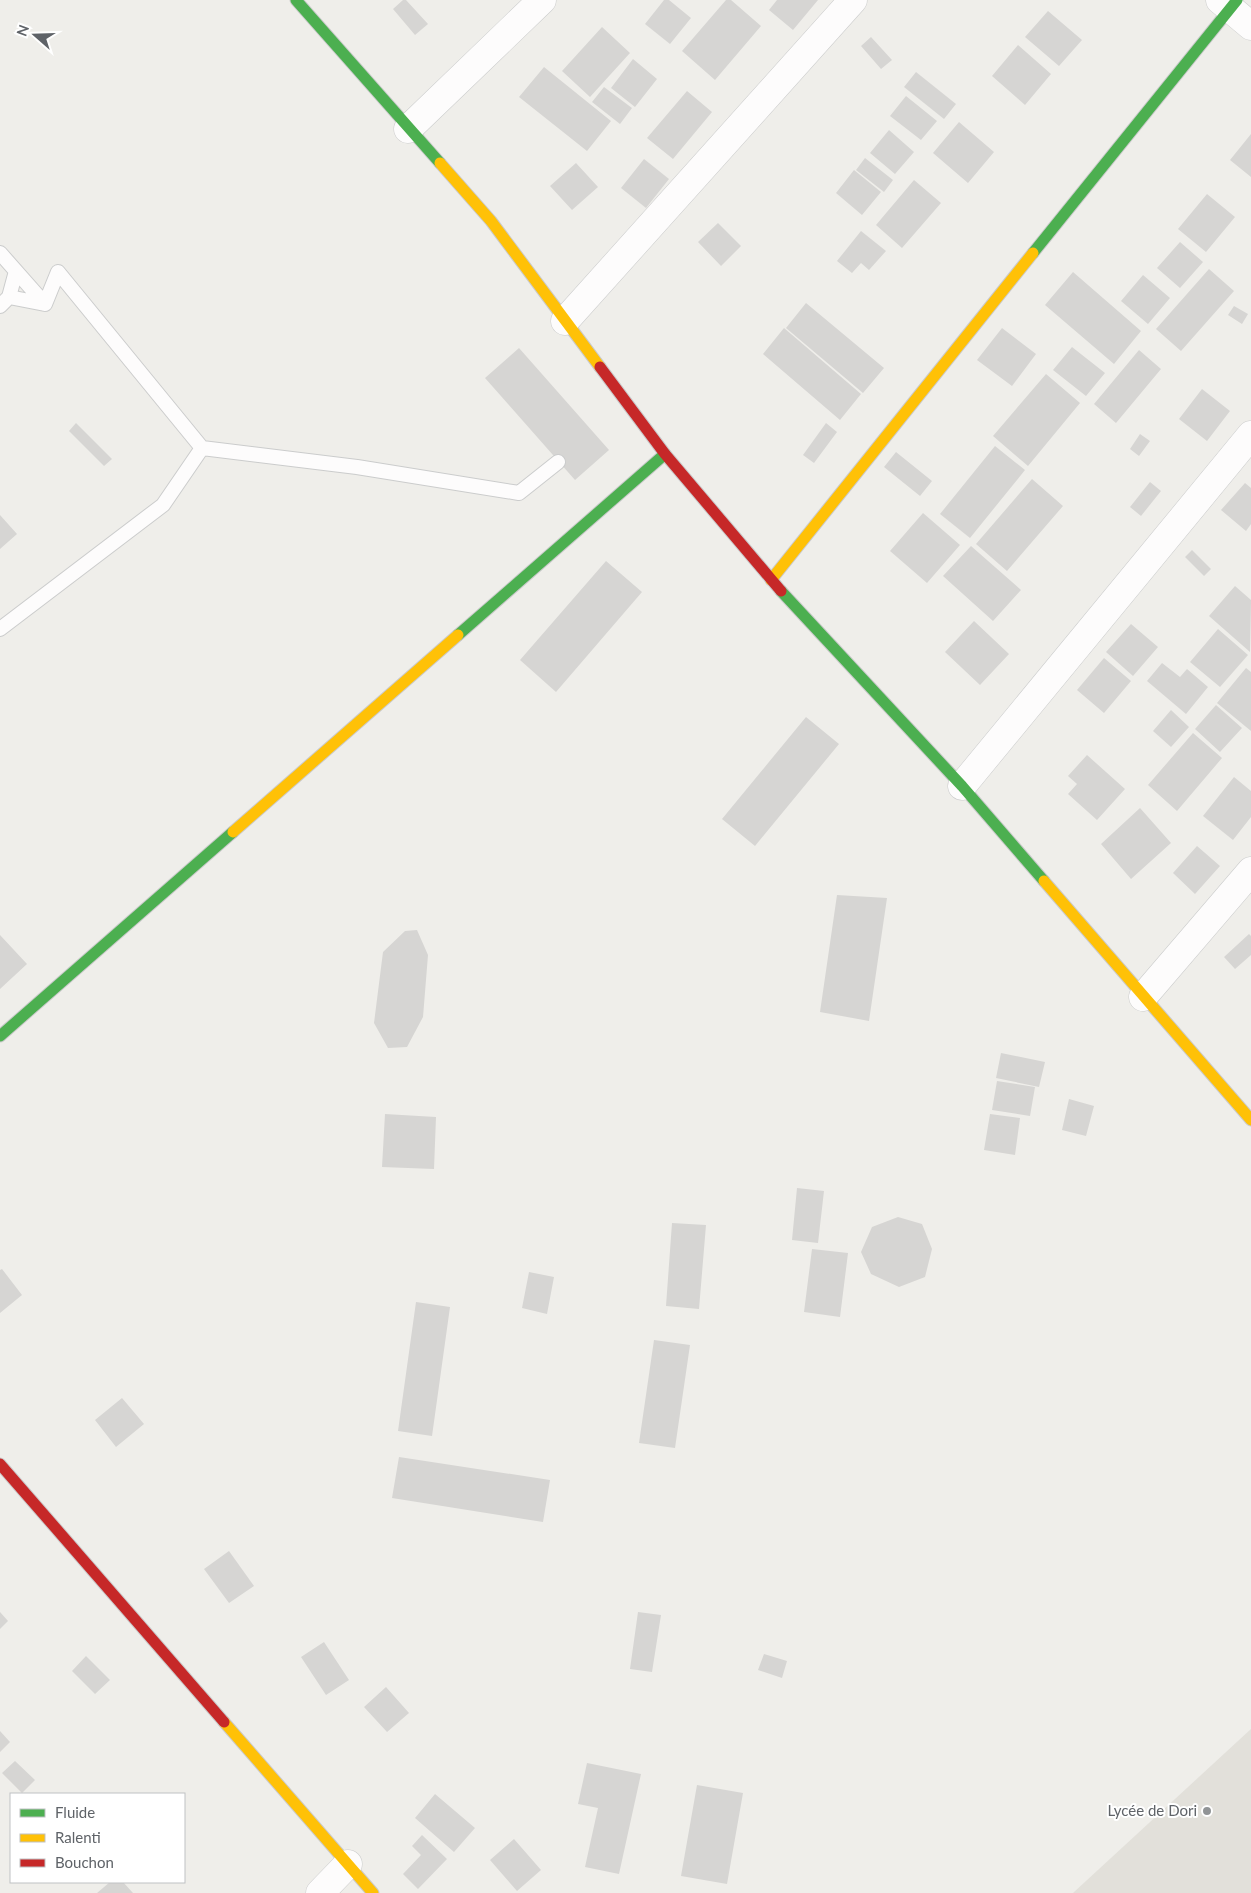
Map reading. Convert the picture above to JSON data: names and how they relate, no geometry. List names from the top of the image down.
{
  "places": ["Lycée de Dori"],
  "legend": ["Fluide", "Ralenti", "Bouchon"],
  "north": "left"
}
